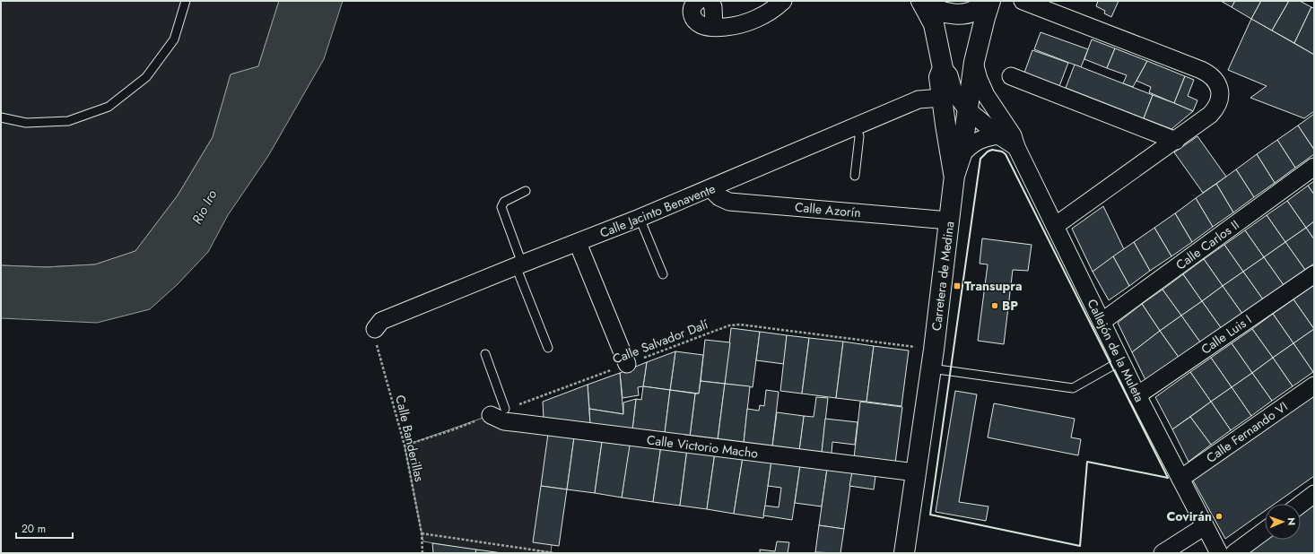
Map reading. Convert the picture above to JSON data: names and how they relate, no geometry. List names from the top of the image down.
{
  "streets": {
    "main road": ["Carretera de Medina"],
    "street": [
      "Calle Azorín",
      "Calle Jacinto Benavente",
      "Calle Carlos II",
      "Calle Luis I",
      "Callejón de la Muleta",
      "Calle Fernando VI",
      "Calle Victorio Macho"
    ],
    "path": ["Calle Salvador Dalí", "Calle Banderillas"]
  },
  "crossings": [
    ["Calle Azorín", "Calle Jacinto Benavente"],
    ["Calle Azorín", "Carretera de Medina"],
    ["Calle Jacinto Benavente", "Calle Banderillas"],
    ["Calle Carlos II", "Callejón de la Muleta"],
    ["Carretera de Medina", "Calle Salvador Dalí"],
    ["Carretera de Medina", "Callejón de la Muleta"],
    ["Carretera de Medina", "Calle Victorio Macho"],
    ["Calle Luis I", "Callejón de la Muleta"],
    ["Calle Salvador Dalí", "Calle Banderillas"],
    ["Calle Salvador Dalí", "Calle Victorio Macho"],
    ["Callejón de la Muleta", "Calle Fernando VI"]
  ],
  "water": ["Rio Iro"],
  "places": {
    "transit": ["Transupra"],
    "other": ["BP", "Covirán"]
  },
  "scale_bar": "20 m",
  "north": "right"
}
